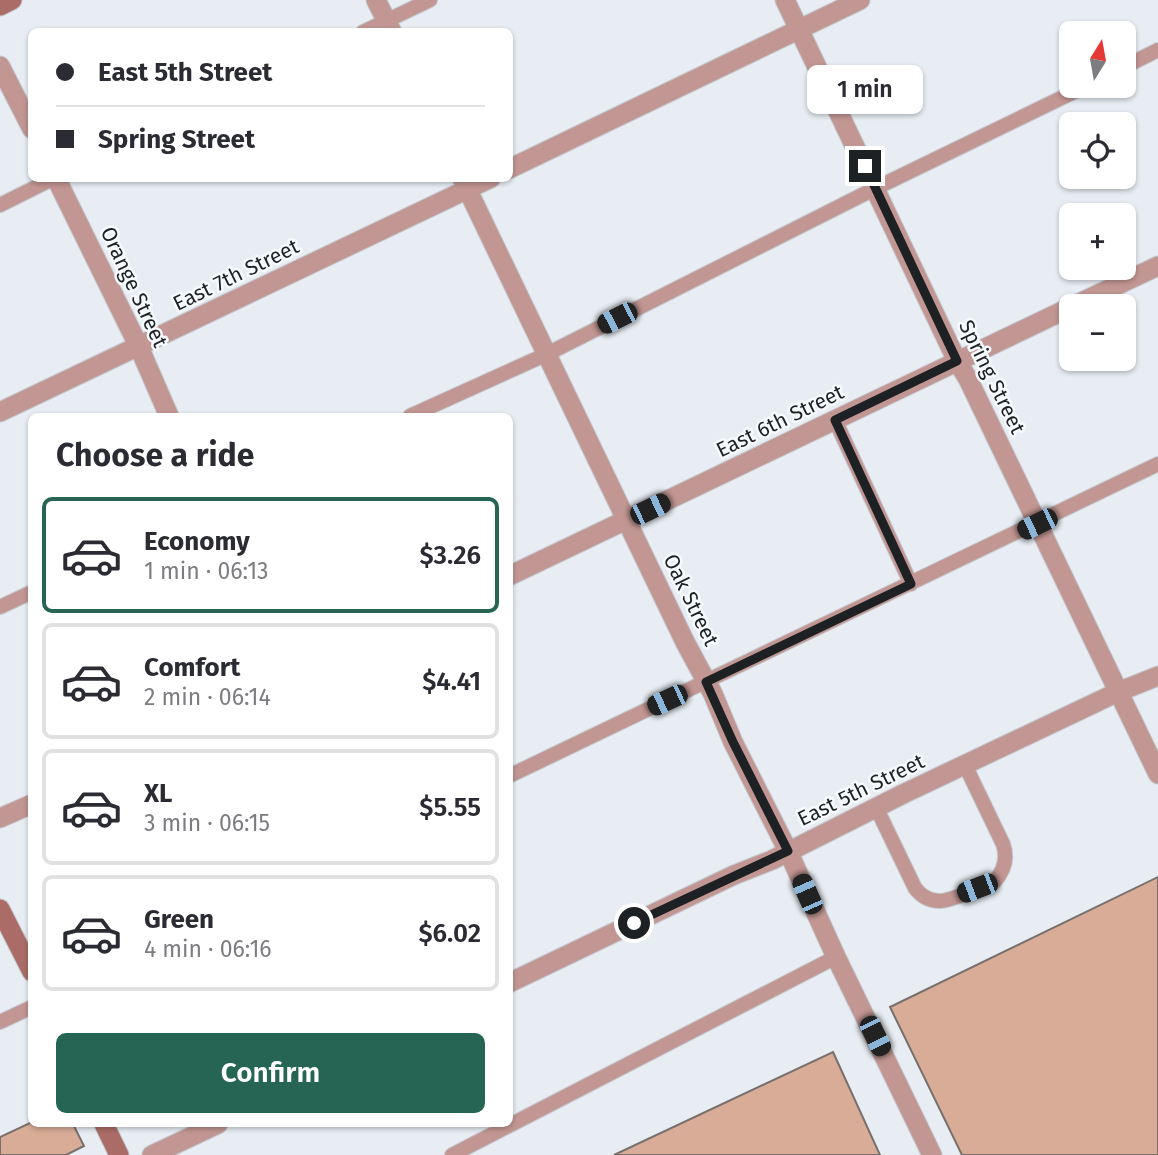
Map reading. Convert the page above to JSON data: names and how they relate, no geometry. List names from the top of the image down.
{
  "streets": {
    "street": [
      "East 7th Street",
      "Orange Street",
      "Spring Street",
      "East 6th Street",
      "Oak Street",
      "East 5th Street"
    ]
  },
  "crossings": [
    ["East 7th Street", "Orange Street"],
    ["East 7th Street", "Oak Street"],
    ["Spring Street", "East 6th Street"],
    ["Spring Street", "East 5th Street"],
    ["East 6th Street", "Oak Street"],
    ["Oak Street", "East 5th Street"]
  ],
  "north": "top",
  "page": {
    "map_buttons": ["+", "−"],
    "banner": ["East 5th Street", "Spring Street"],
    "bubble": "1 min",
    "heading": "Choose a ride",
    "list": [
      {
        "name": "Economy",
        "note": "1 min · 06:13",
        "value": "$3.26"
      },
      {
        "name": "Comfort",
        "note": "2 min · 06:14",
        "value": "$4.41"
      },
      {
        "name": "XL",
        "note": "3 min · 06:15",
        "value": "$5.55"
      },
      {
        "name": "Green",
        "note": "4 min · 06:16",
        "value": "$6.02"
      }
    ],
    "buttons": "Confirm"
  }
}
